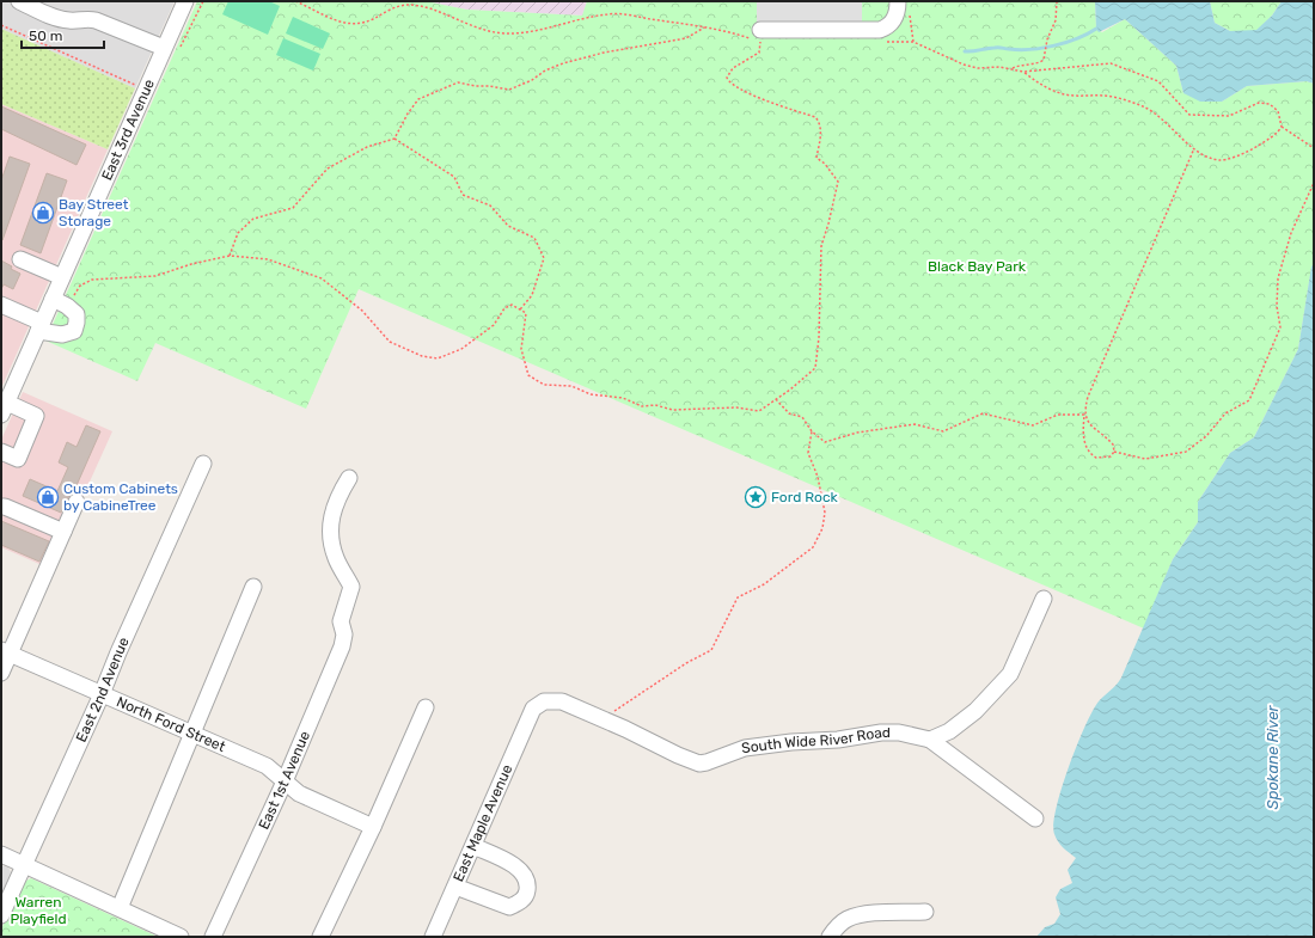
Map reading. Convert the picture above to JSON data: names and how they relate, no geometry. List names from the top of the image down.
{
  "streets": {
    "street": [
      "East 3rd Avenue",
      "East 2nd Avenue",
      "North Ford Street",
      "South Wide River Road",
      "East 1st Avenue",
      "East Maple Avenue"
    ]
  },
  "crossings": [
    ["East 2nd Avenue", "North Ford Street"],
    ["North Ford Street", "East 1st Avenue"],
    ["South Wide River Road", "East Maple Avenue"]
  ],
  "water": ["Spokane River"],
  "parks": ["Black Bay Park", "Warren Playfield"],
  "places": {
    "shop": ["Bay Street Storage", "Custom Cabinets by CabineTree"],
    "place": ["Ford Rock"]
  },
  "scale_bar": "50 m"
}
